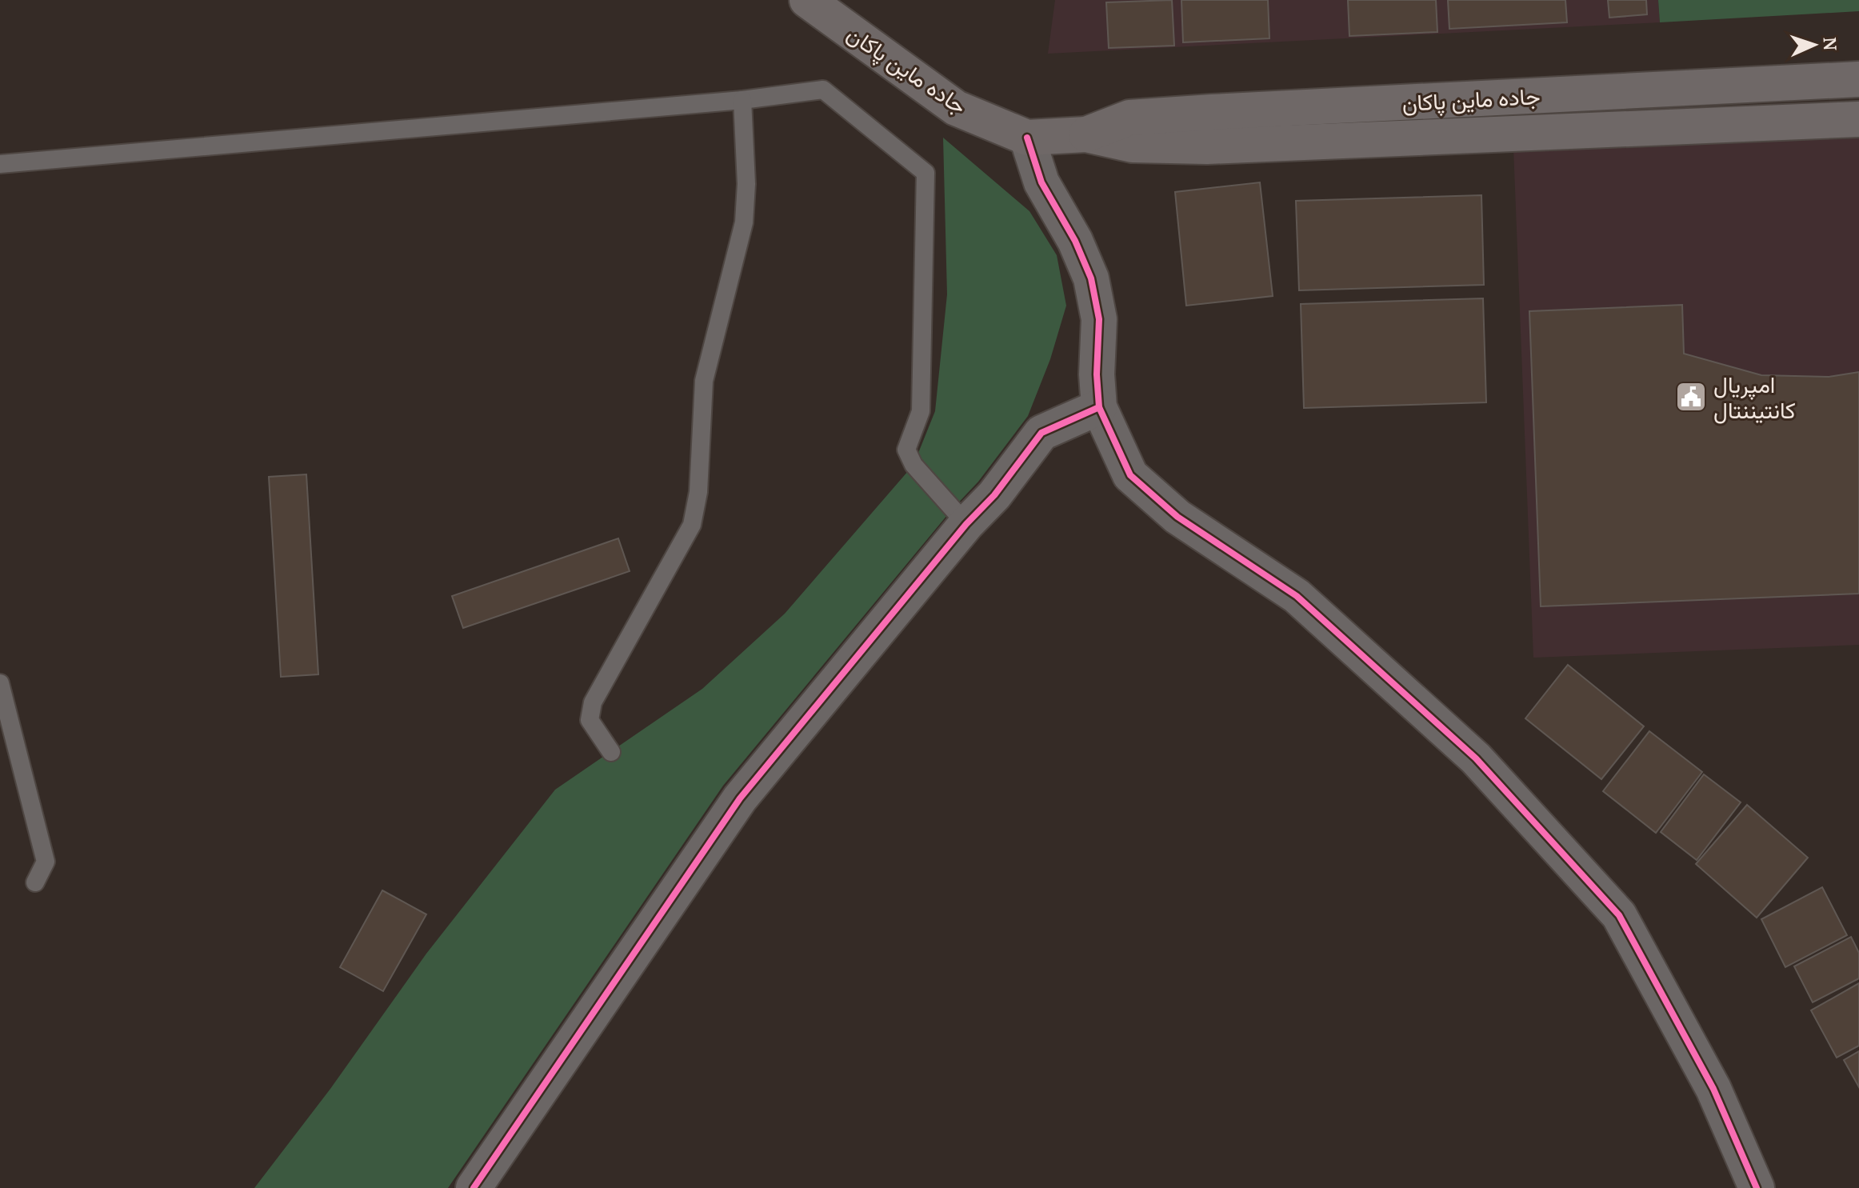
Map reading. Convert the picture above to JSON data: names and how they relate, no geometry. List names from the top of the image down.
{
  "streets": {
    "main road": ["جاده ماین پاکان"]
  },
  "places": {
    "public building": ["امپریال کانتیننتال"]
  },
  "north": "right"
}
